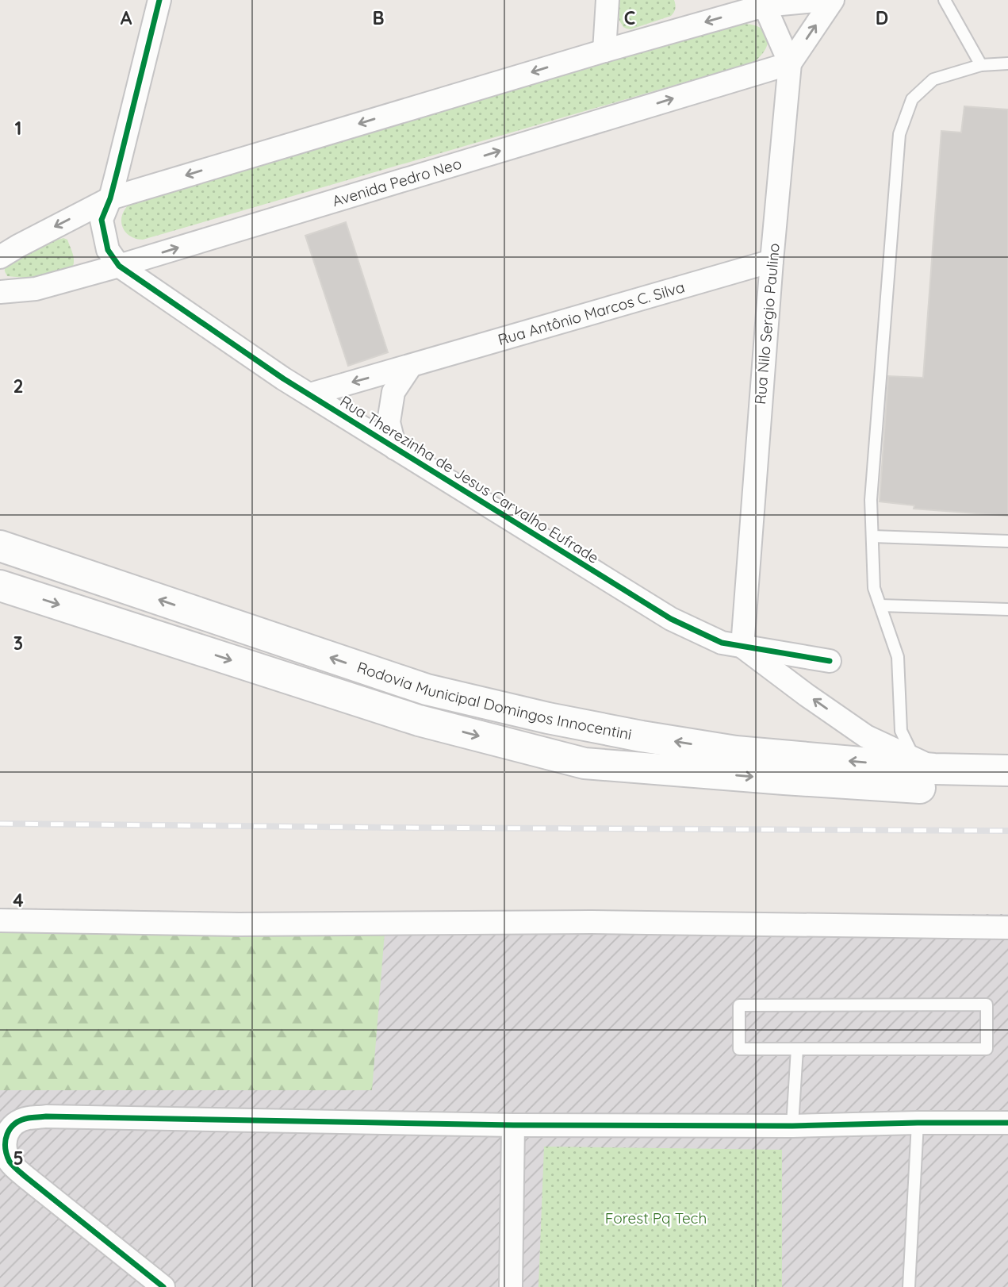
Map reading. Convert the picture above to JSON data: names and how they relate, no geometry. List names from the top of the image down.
{
  "streets": {
    "main road": ["Rodovia Municipal Domingos Innocentini"],
    "street": [
      "Avenida Pedro Neo",
      "Rua Antônio Marcos C. Silva",
      "Rua Nilo Sergio Paulino",
      "Rua Therezinha de Jesus Carvalho Eufrade"
    ]
  },
  "crossings": [
    ["Avenida Pedro Neo", "Rua Nilo Sergio Paulino"],
    ["Avenida Pedro Neo", "Rua Therezinha de Jesus Carvalho Eufrade"],
    ["Rua Antônio Marcos C. Silva", "Rua Nilo Sergio Paulino"],
    ["Rua Antônio Marcos C. Silva", "Rua Therezinha de Jesus Carvalho Eufrade"],
    ["Rua Nilo Sergio Paulino", "Rua Therezinha de Jesus Carvalho Eufrade"]
  ],
  "parks": ["Forest Pq Tech"],
  "grid": {
    "columns": [
      "A",
      "B",
      "C",
      "D"
    ],
    "rows": [
      "1",
      "2",
      "3",
      "4",
      "5"
    ]
  }
}
